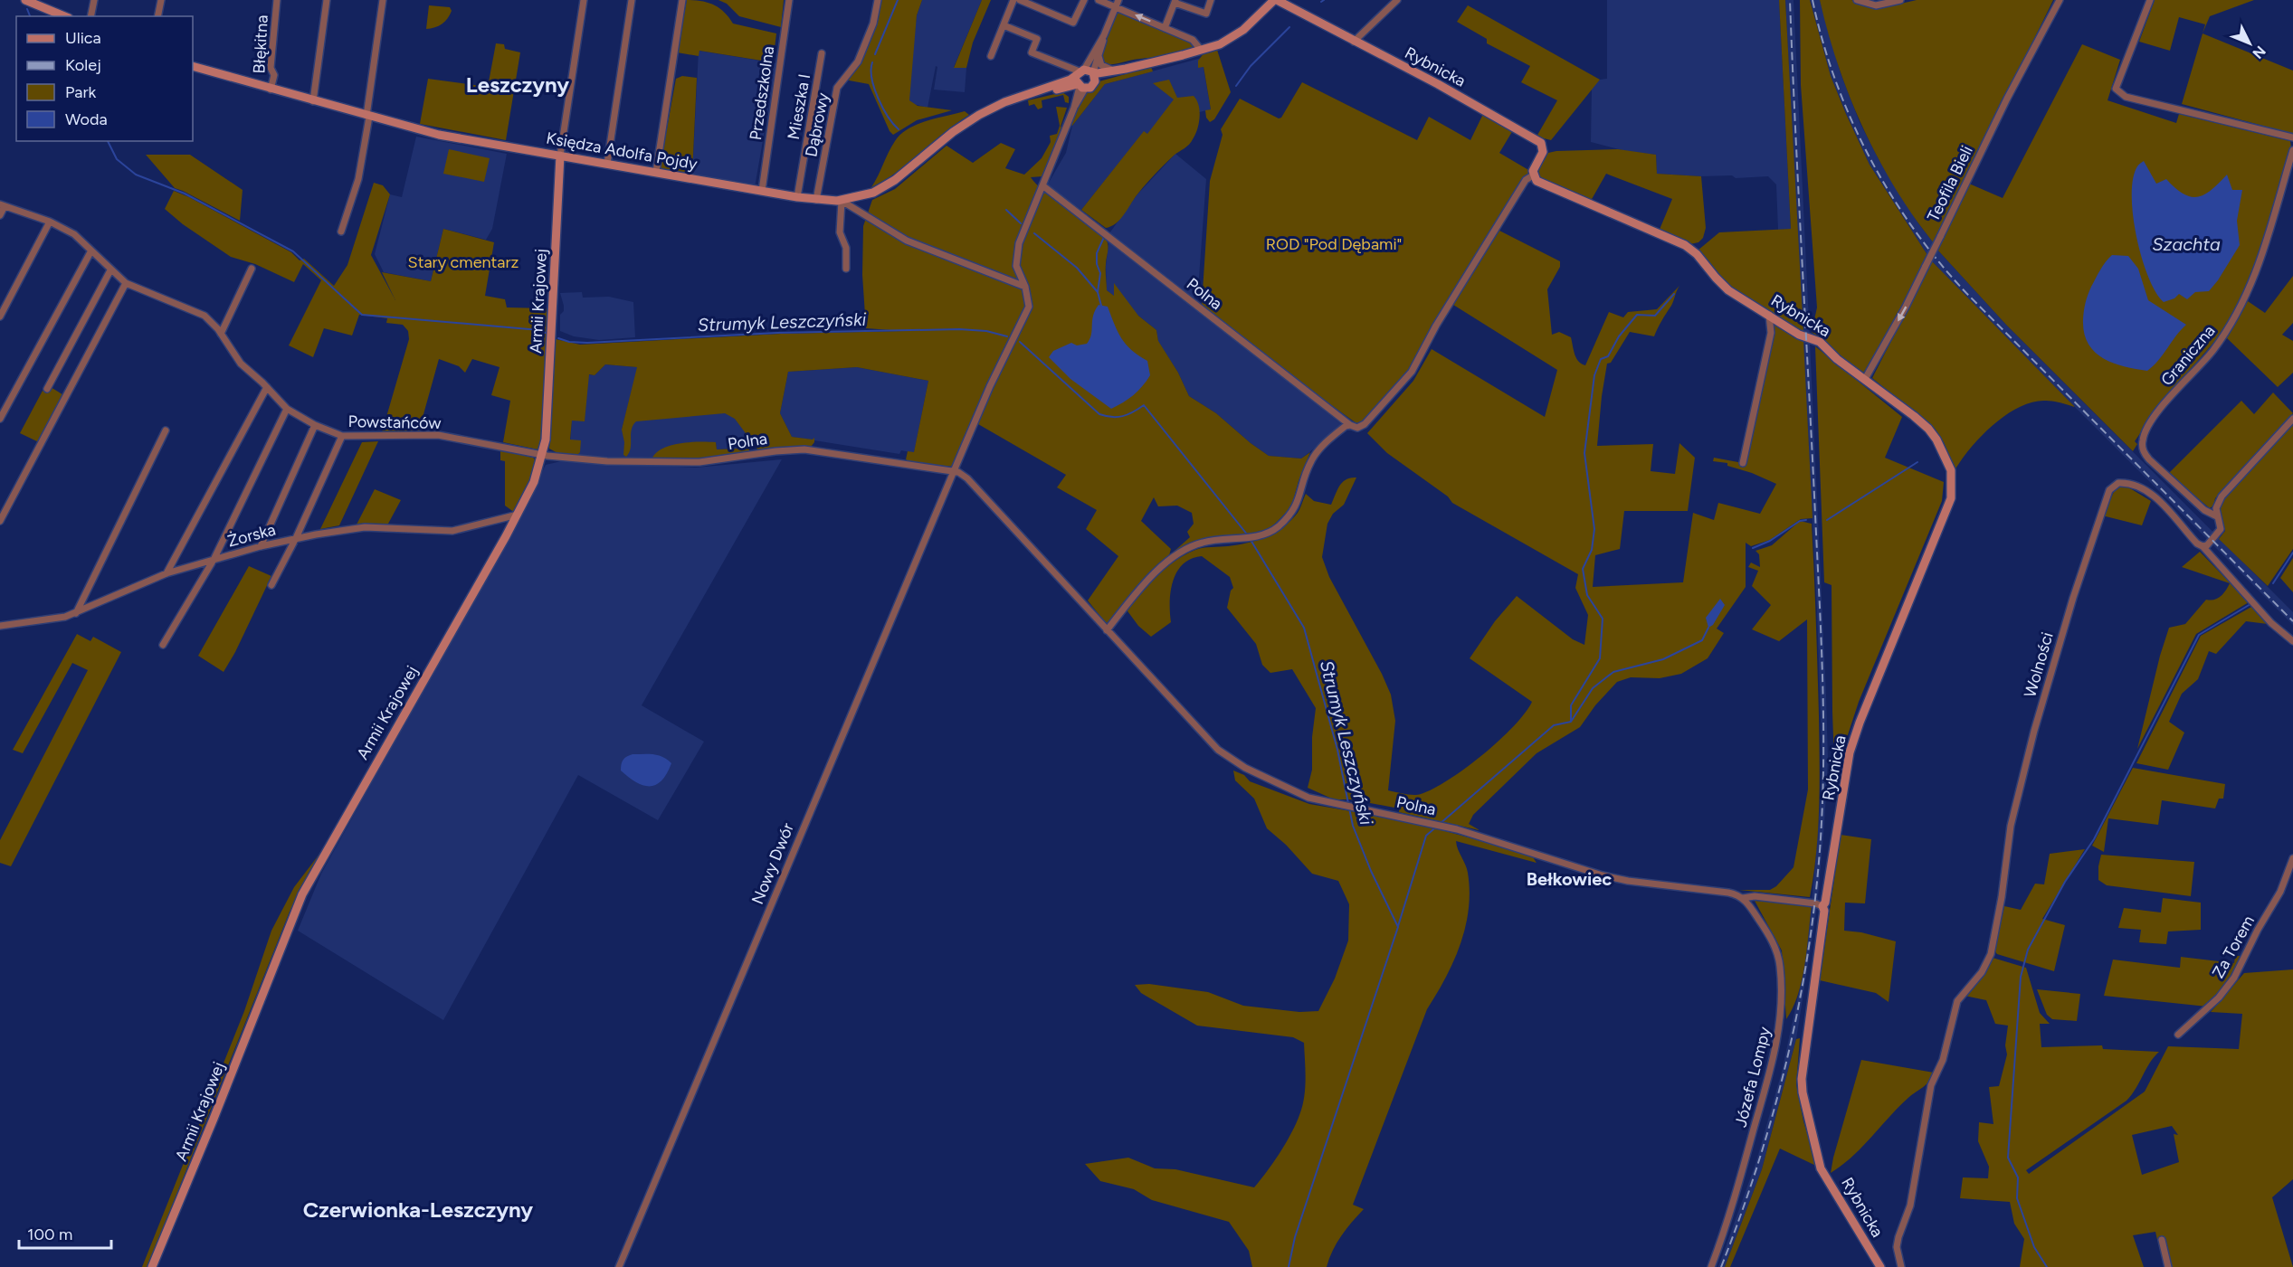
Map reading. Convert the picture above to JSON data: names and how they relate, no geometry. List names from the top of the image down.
{
  "streets": {
    "street": [
      "Błękitna",
      "Rybnicka",
      "Przedszkolna",
      "Mieszka I",
      "Dąbrowy",
      "Księdza Adolfa Pojdy",
      "Teofila Bieli",
      "Polna",
      "Armii Krajowej",
      "Graniczna",
      "Powstańców",
      "Żorska",
      "Wolności",
      "Nowy Dwór",
      "Za Torem",
      "Józefa Lompy"
    ]
  },
  "crossings": [
    ["Błękitna", "Księdza Adolfa Pojdy"],
    ["Rybnicka", "Teofila Bieli"],
    ["Rybnicka", "Wolności"],
    ["Przedszkolna", "Księdza Adolfa Pojdy"],
    ["Mieszka I", "Księdza Adolfa Pojdy"],
    ["Dąbrowy", "Księdza Adolfa Pojdy"],
    ["Księdza Adolfa Pojdy", "Armii Krajowej"],
    ["Polna", "Armii Krajowej"],
    ["Polna", "Powstańców"],
    ["Polna", "Nowy Dwór"],
    ["Polna", "Józefa Lompy"],
    ["Armii Krajowej", "Powstańców"],
    ["Armii Krajowej", "Żorska"]
  ],
  "one_way": ["Teofila Bieli"],
  "districts": ["Leszczyny", "Bełkowiec", "Czerwionka-Leszczyny"],
  "water": ["Szachta", "Strumyk Leszczyński"],
  "parks": ["ROD \"Pod Dębami\"", "Stary cmentarz"],
  "legend": [
    "Ulica",
    "Kolej",
    "Park",
    "Woda"
  ],
  "scale_bar": "100 m",
  "north": "bottom right"
}
